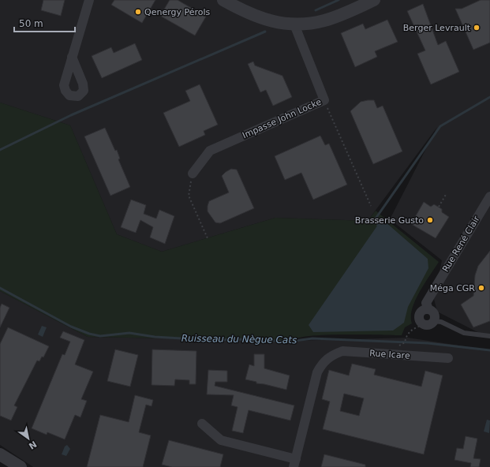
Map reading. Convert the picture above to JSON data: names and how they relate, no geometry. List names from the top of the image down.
{
  "streets": {
    "street": ["Impasse John Locke", "Rue René Clair", "Rue Icare"]
  },
  "water": ["Ruisseau du Nègue Cats"],
  "places": [
    "Qenergy Pérols",
    "Berger Levrault",
    "Brasserie Gusto",
    "Méga CGR"
  ],
  "scale_bar": "50 m",
  "north": "bottom right"
}
